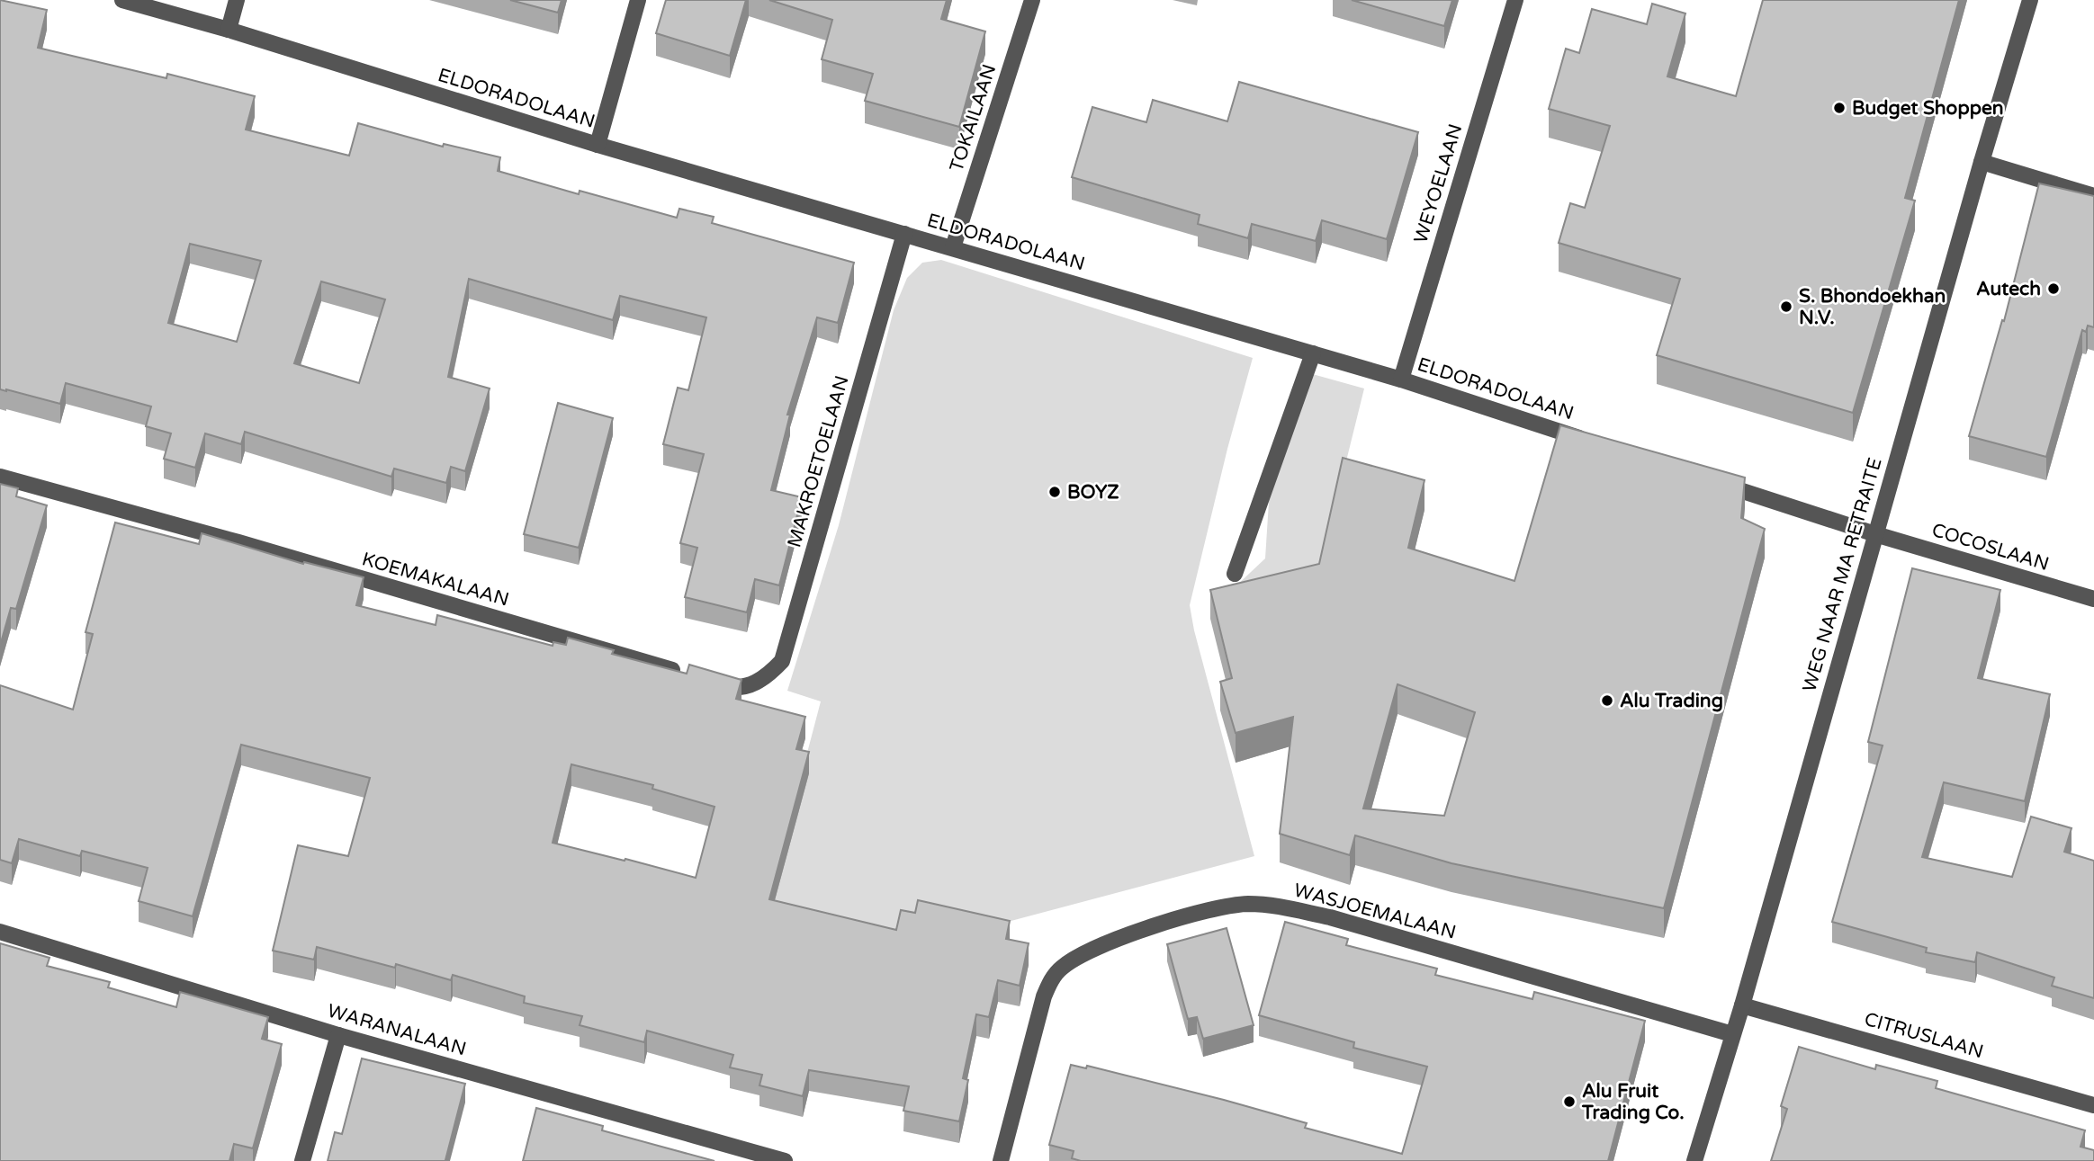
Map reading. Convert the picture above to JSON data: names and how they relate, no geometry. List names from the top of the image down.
{
  "streets": {
    "street": [
      "ELDORADOLAAN",
      "TOKAILAAN",
      "WEYOELAAN",
      "MAKROETOELAAN",
      "COCOSLAAN",
      "WEG NAAR MA RETRAITE",
      "KOEMAKALAAN",
      "WASJOEMALAAN",
      "WARANALAAN",
      "CITRUSLAAN"
    ]
  },
  "crossings": [
    ["ELDORADOLAAN", "TOKAILAAN"],
    ["ELDORADOLAAN", "WEYOELAAN"],
    ["ELDORADOLAAN", "MAKROETOELAAN"],
    ["MAKROETOELAAN", "KOEMAKALAAN"],
    ["COCOSLAAN", "WEG NAAR MA RETRAITE"],
    ["WEG NAAR MA RETRAITE", "WASJOEMALAAN"],
    ["WEG NAAR MA RETRAITE", "CITRUSLAAN"]
  ],
  "places": [
    "Budget Shoppen",
    "Autech",
    "S. Bhondoekhan N.V.",
    "BOYZ",
    "Alu Trading",
    "Alu Fruit Trading Co."
  ]
}
